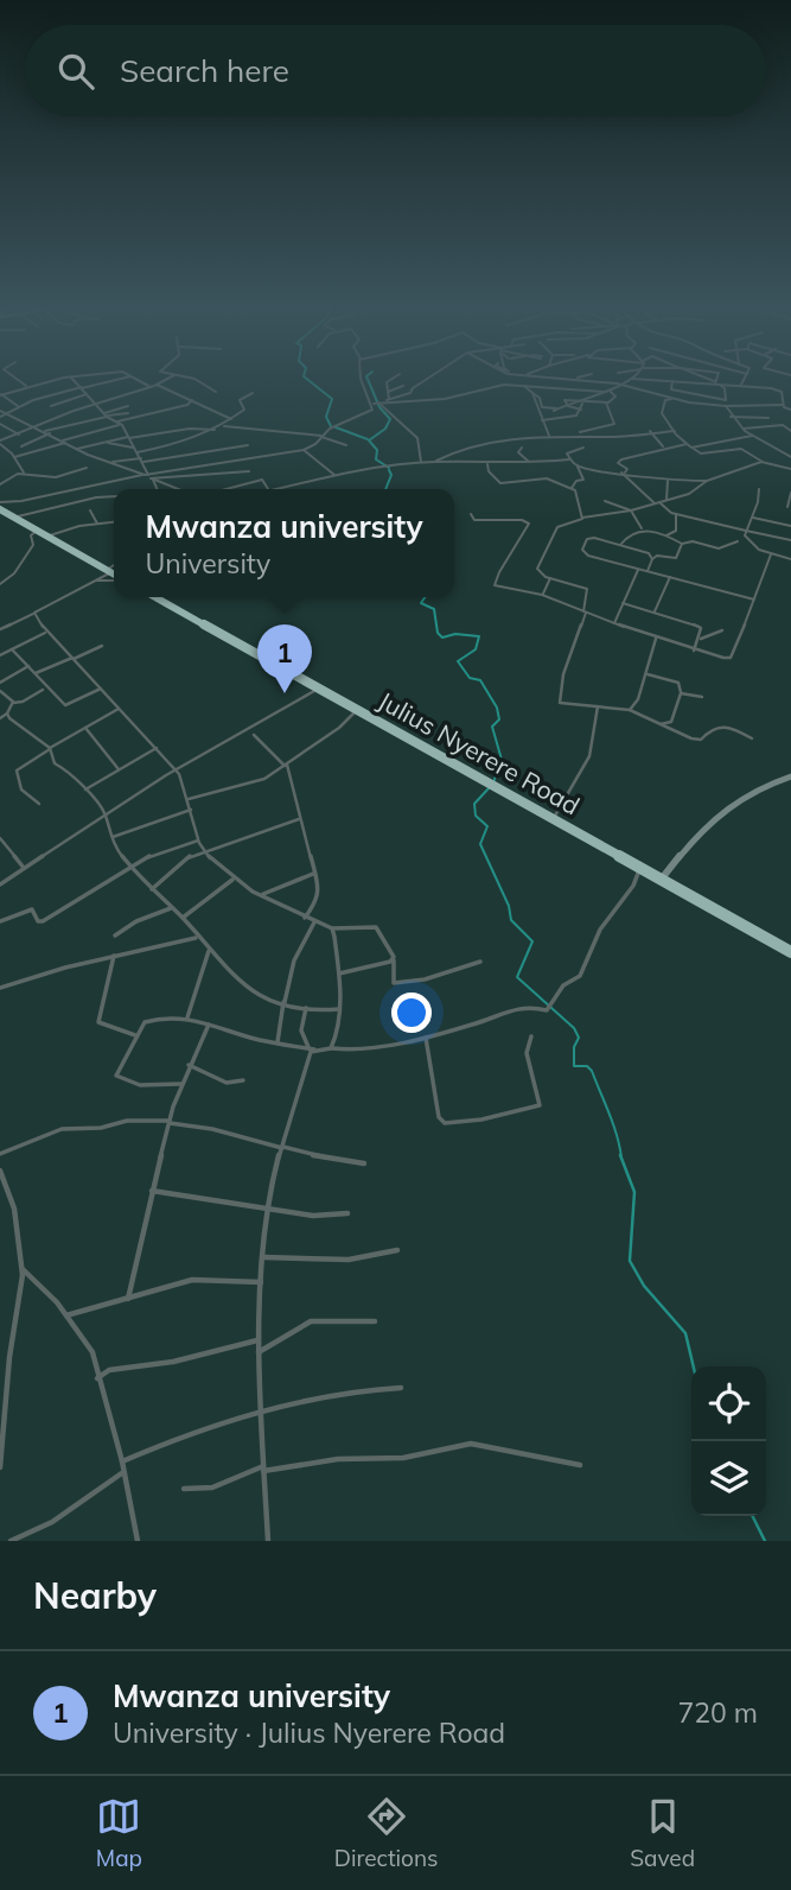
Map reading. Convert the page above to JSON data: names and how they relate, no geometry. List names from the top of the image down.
{
  "streets": {
    "highway": ["Julius Nyerere Road"]
  },
  "page": {
    "search": "Search here",
    "popup": ["Mwanza university", "University"],
    "pins": "1",
    "heading": "Nearby",
    "list": [
      {
        "mark": "1",
        "name": "Mwanza university",
        "note": "University · Julius Nyerere Road",
        "value": "720 m"
      }
    ],
    "nav": ["Map", "Directions", "Saved"]
  }
}
